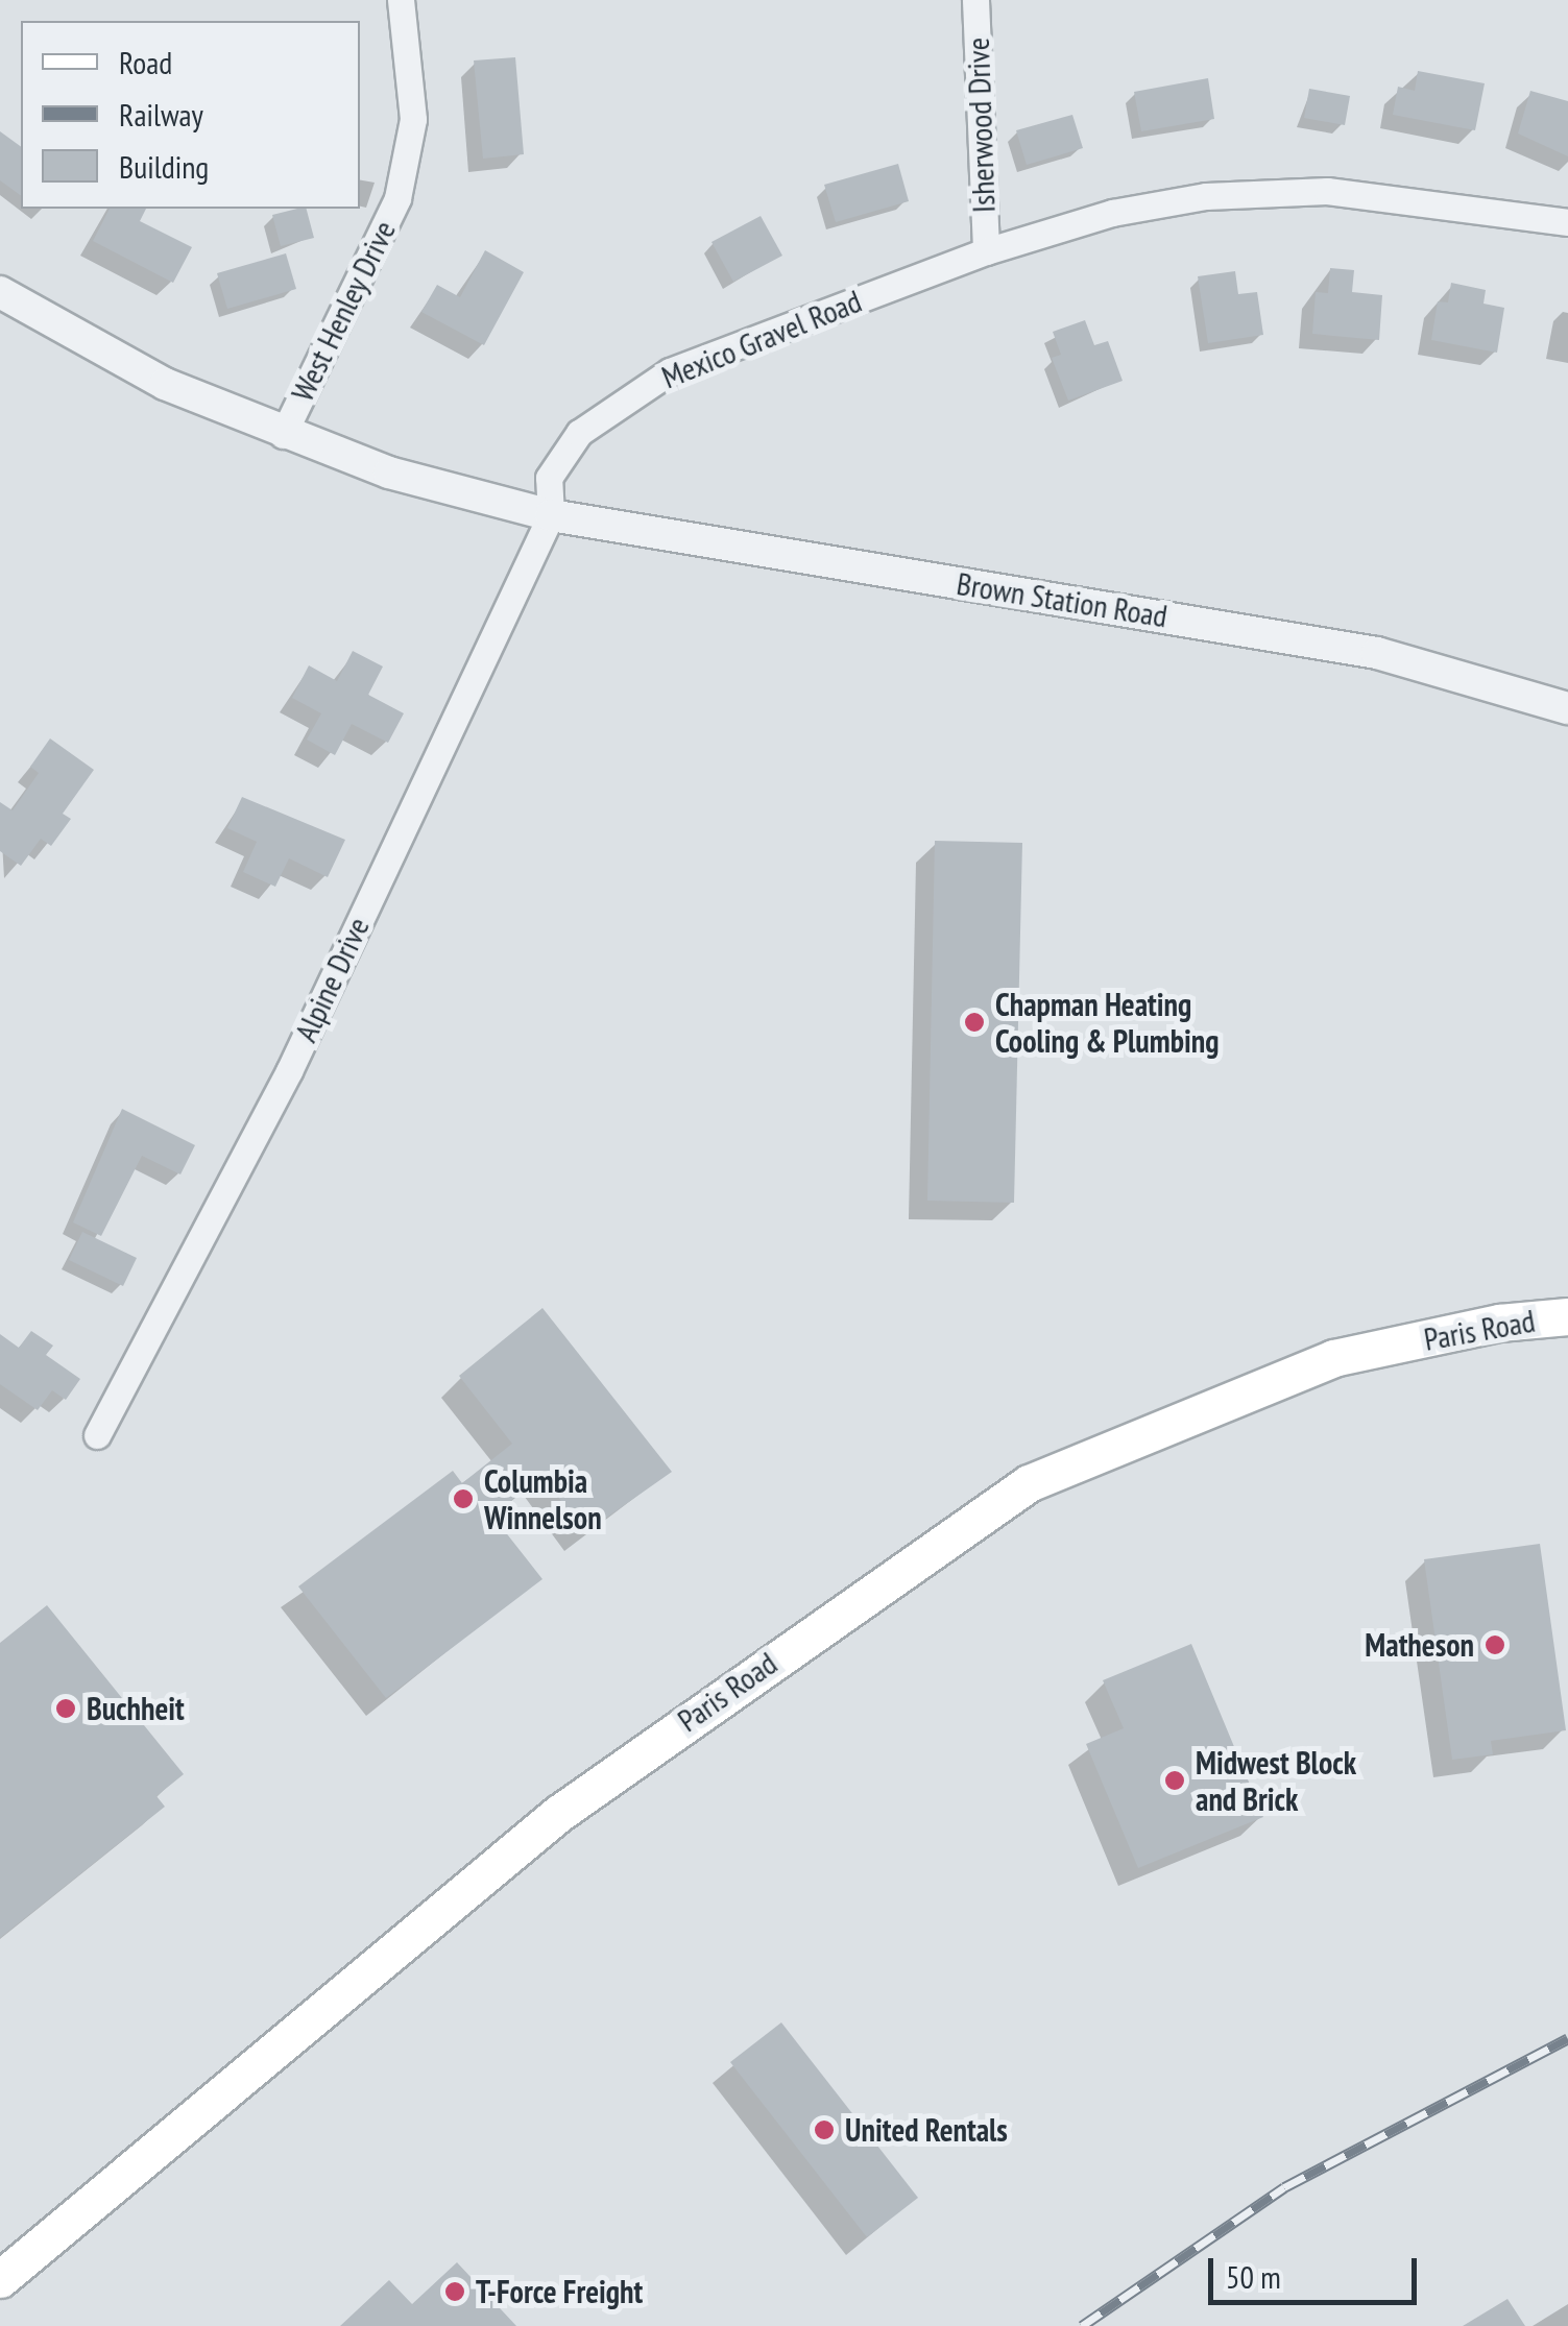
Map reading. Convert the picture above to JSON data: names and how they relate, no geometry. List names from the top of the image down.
{
  "streets": {
    "main road": ["Paris Road"],
    "street": [
      "Isherwood Drive",
      "West Henley Drive",
      "Mexico Gravel Road",
      "Brown Station Road",
      "Alpine Drive"
    ]
  },
  "crossings": [
    ["Isherwood Drive", "Mexico Gravel Road"],
    ["Mexico Gravel Road", "Brown Station Road"],
    ["Mexico Gravel Road", "Alpine Drive"],
    ["Brown Station Road", "Alpine Drive"]
  ],
  "places": [
    "Chapman Heating Cooling & Plumbing",
    "Columbia Winnelson",
    "Matheson",
    "Buchheit",
    "Midwest Block and Brick",
    "United Rentals",
    "T-Force Freight"
  ],
  "legend": ["Road", "Railway", "Building"],
  "scale_bar": "50 m"
}
